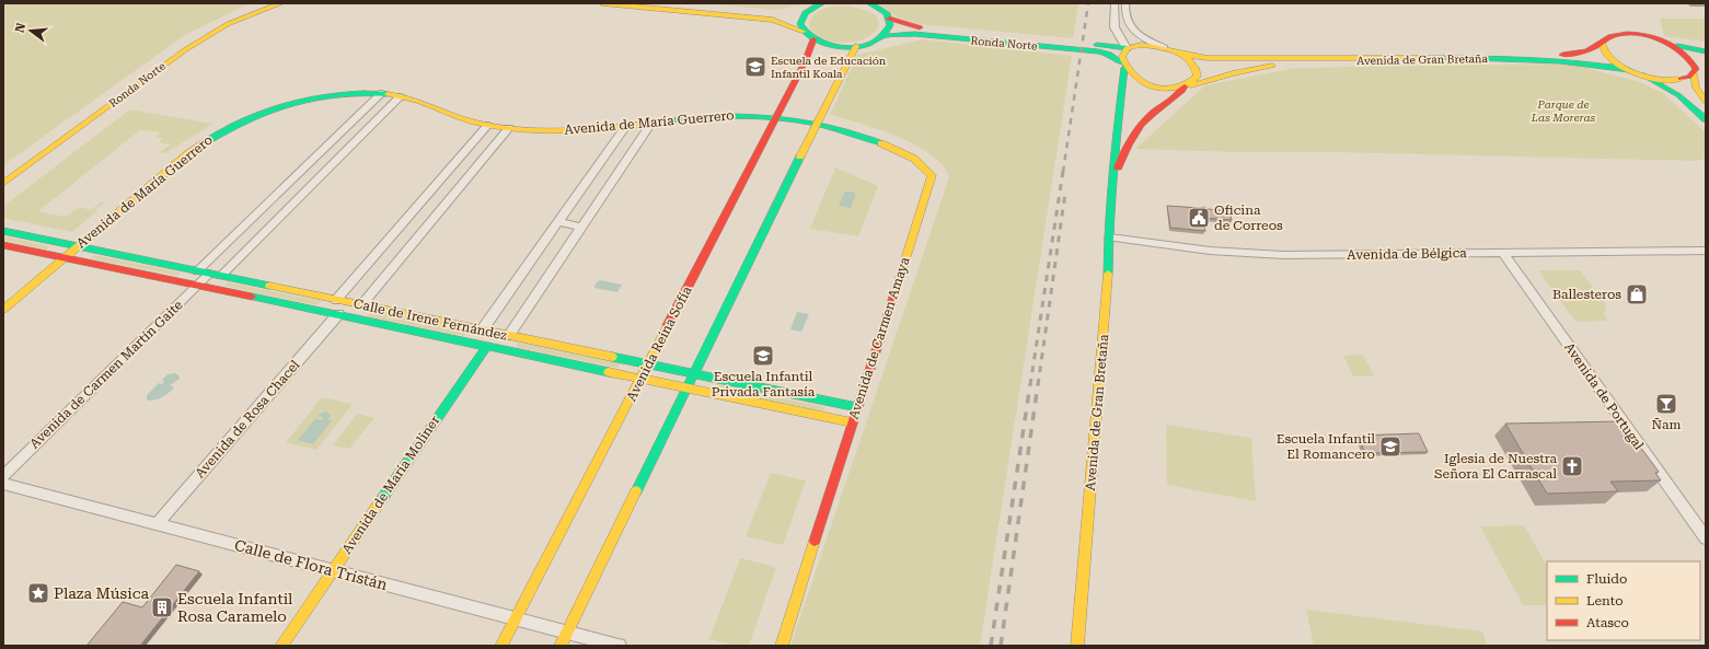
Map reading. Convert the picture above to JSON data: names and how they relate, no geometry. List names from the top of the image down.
{
  "streets": {
    "main road": [
      "Ronda Norte",
      "Avenida de Gran Bretaña",
      "Avenida de María Guerrero",
      "Calle de Irene Fernández",
      "Avenida de Carmen Amaya",
      "Avenida Reina Sofía",
      "Avenida de María Moliner"
    ],
    "street": [
      "Avenida de Bélgica",
      "Avenida de Carmen Martín Gaite",
      "Avenida de Portugal",
      "Avenida de Rosa Chacel",
      "Calle de Flora Tristán"
    ]
  },
  "crossings": [
    ["Ronda Norte", "Avenida de Gran Bretaña"],
    ["Ronda Norte", "Avenida Reina Sofía"],
    ["Avenida de Gran Bretaña", "Avenida de Bélgica"],
    ["Avenida de María Guerrero", "Calle de Irene Fernández"],
    ["Avenida de María Guerrero", "Avenida de Carmen Amaya"],
    ["Avenida de María Guerrero", "Avenida Reina Sofía"],
    ["Avenida de María Guerrero", "Avenida de Carmen Martín Gaite"],
    ["Avenida de Bélgica", "Avenida de Portugal"],
    ["Calle de Irene Fernández", "Avenida de Carmen Amaya"],
    ["Calle de Irene Fernández", "Avenida Reina Sofía"],
    ["Calle de Irene Fernández", "Avenida de Carmen Martín Gaite"],
    ["Calle de Irene Fernández", "Avenida de Rosa Chacel"],
    ["Calle de Irene Fernández", "Avenida de María Moliner"],
    ["Avenida Reina Sofía", "Calle de Flora Tristán"],
    ["Avenida de Rosa Chacel", "Calle de Flora Tristán"],
    ["Avenida de María Moliner", "Calle de Flora Tristán"]
  ],
  "parks": ["Parque de Las Moreras"],
  "places": {
    "school or university": ["Escuela de Educación Infantil Koala", "Escuela Infantil Privada Fantasía", "Escuela Infantil El Romancero"],
    "public building": ["Oficina de Correos"],
    "shop": ["Ballesteros"],
    "bar": ["Ñam"],
    "church": ["Iglesia de Nuestra Señora El Carrascal"],
    "place": ["Plaza Música"],
    "building": ["Escuela Infantil Rosa Caramelo"]
  },
  "legend": ["Fluido", "Lento", "Atasco"],
  "north": "left"
}
